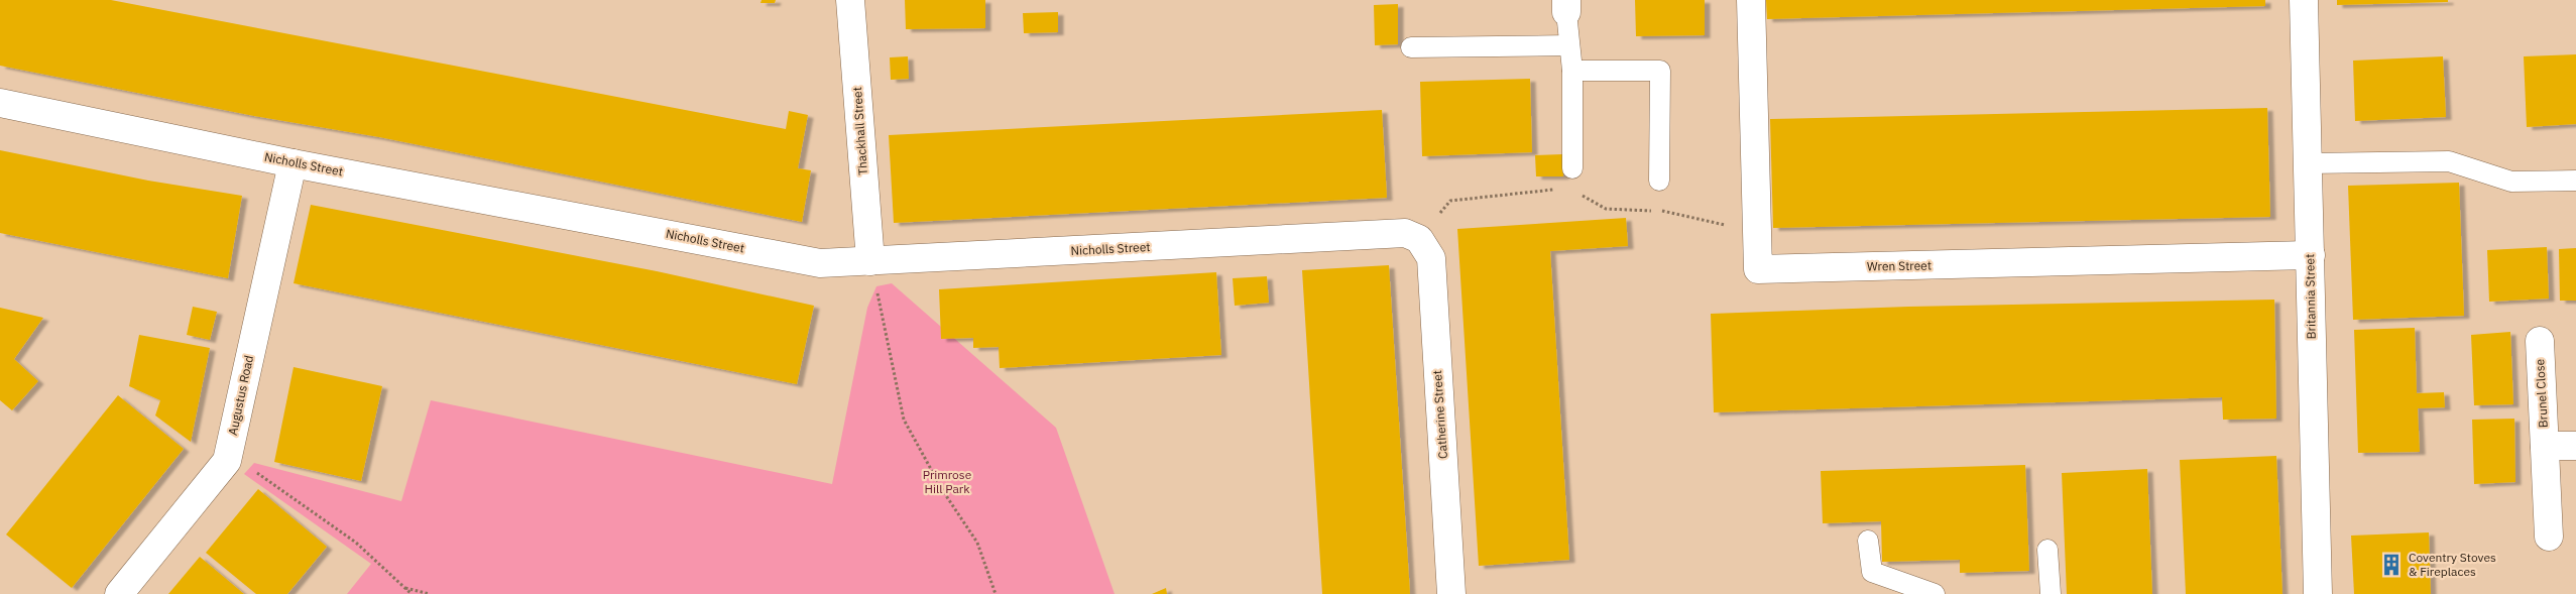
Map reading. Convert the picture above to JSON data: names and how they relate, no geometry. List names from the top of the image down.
{
  "streets": {
    "street": [
      "Thackhall Street",
      "Nicholls Street",
      "Wren Street",
      "Britannia Street",
      "Brunel Close",
      "Augustus Road",
      "Catherine Street"
    ]
  },
  "crossings": [
    ["Thackhall Street", "Nicholls Street"],
    ["Nicholls Street", "Augustus Road"],
    ["Nicholls Street", "Catherine Street"],
    ["Wren Street", "Britannia Street"]
  ],
  "parks": ["Primrose Hill Park"],
  "places": {
    "building": ["Coventry Stoves & Fireplaces"]
  }
}
